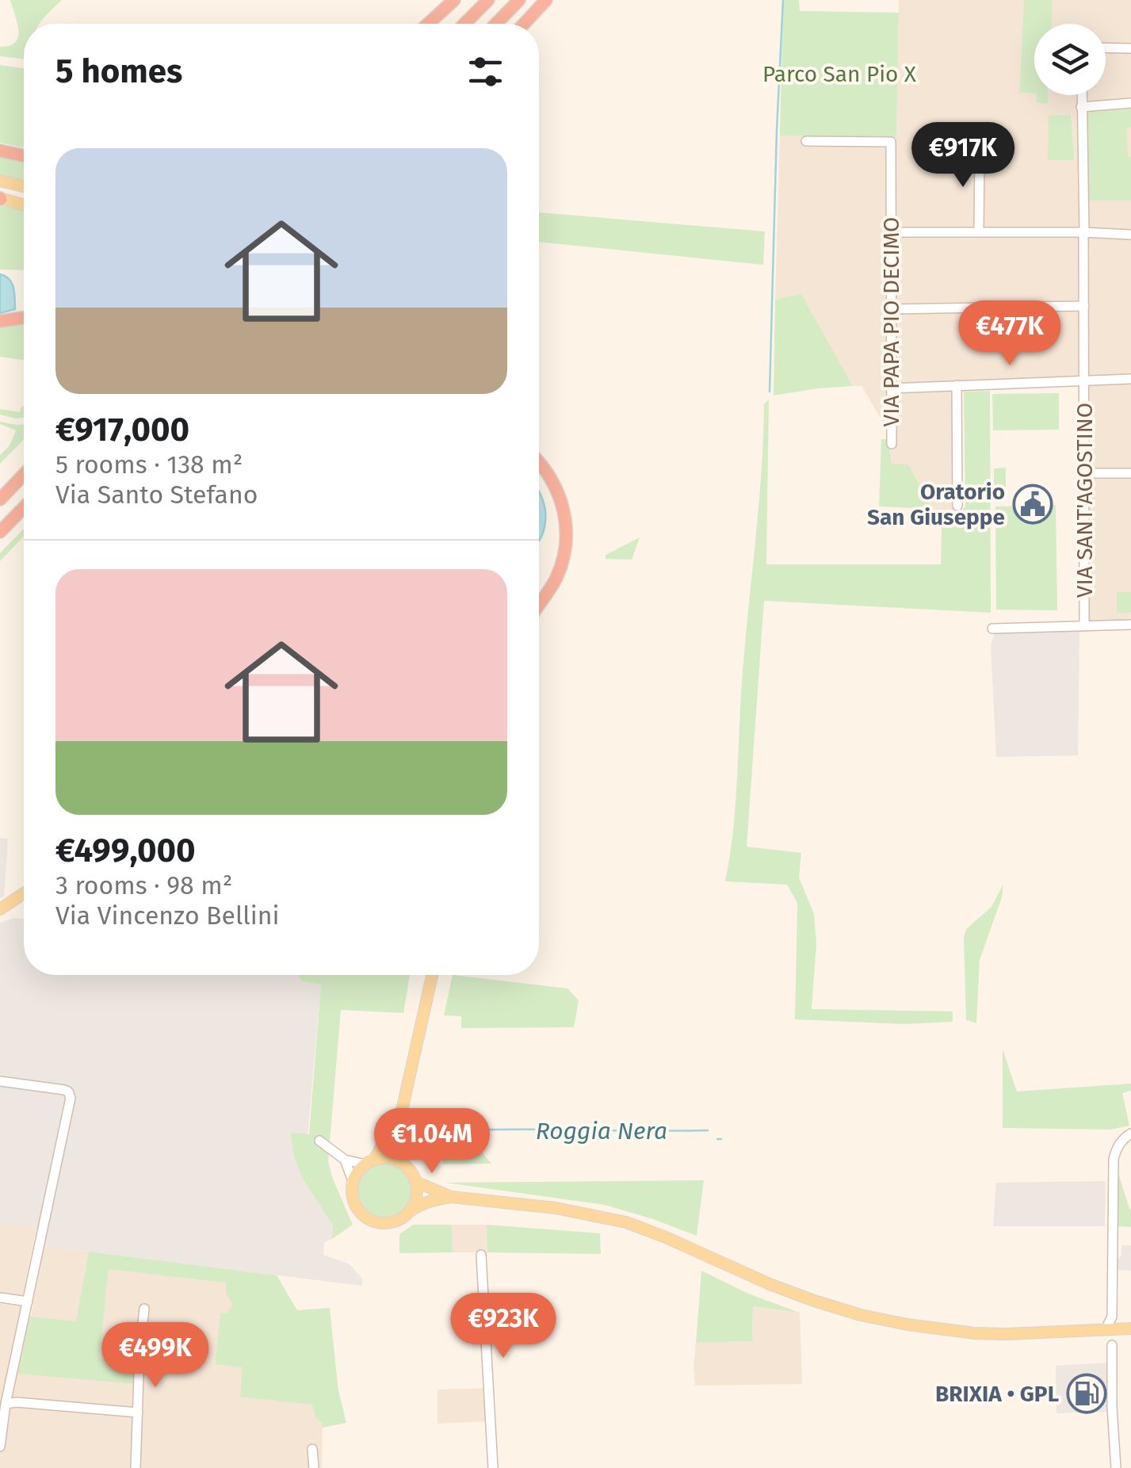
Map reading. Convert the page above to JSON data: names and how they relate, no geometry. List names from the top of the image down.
{
  "streets": {
    "street": ["VIA PAPA PIO DECIMO", "VIA SANT'AGOSTINO"]
  },
  "water": ["Roggia Nera"],
  "parks": ["Parco San Pio X"],
  "places": {
    "public building": ["Oratorio San Giuseppe"],
    "fuel station": ["BRIXIA • GPL"]
  },
  "page": {
    "heading": "5 homes",
    "list": [
      {
        "name": "€917,000",
        "note": "5 rooms · 138 m² · Via Santo Stefano"
      },
      {
        "name": "€499,000",
        "note": "3 rooms · 98 m² · Via Vincenzo Bellini"
      }
    ],
    "price": [
      "€917K",
      "€477K",
      "€1.04M",
      "€923K",
      "€499K"
    ]
  }
}
